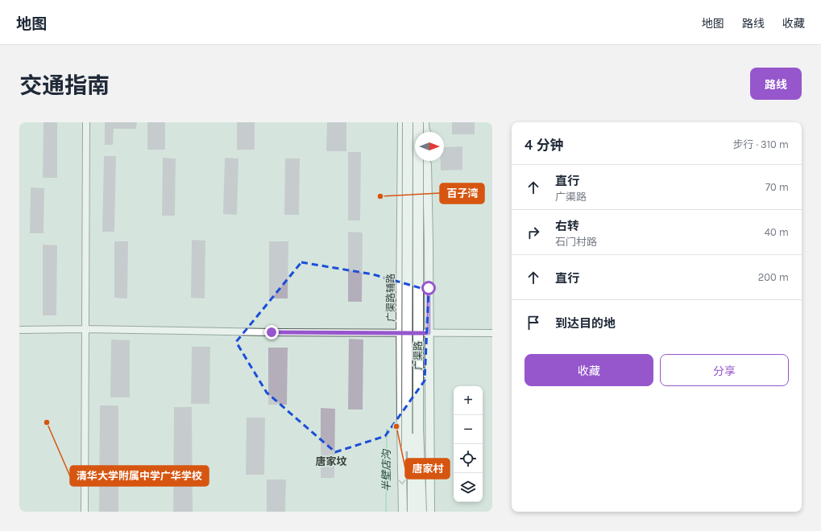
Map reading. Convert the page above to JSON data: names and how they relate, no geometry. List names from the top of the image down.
{
  "streets": {
    "highway": ["广渠路"],
    "main road": ["广渠路辅路"]
  },
  "districts": ["唐家坟"],
  "water": ["半壁店沟"],
  "places": ["百子湾", "清华大学附属中学广华学校", "唐家村"],
  "north": "right",
  "page": {
    "header": "地图",
    "nav": ["地图", "路线", "收藏"],
    "title": "交通指南",
    "buttons": [
      "路线",
      ["收藏", "分享"]
    ],
    "heading": ["4 分钟", "步行 · 310 m"],
    "list": [
      ["直行", "广渠路", "70 m"],
      ["右转", "石门村路", "40 m"],
      ["直行", "200 m"],
      "到达目的地"
    ],
    "map_buttons": ["+", "−"]
  }
}
